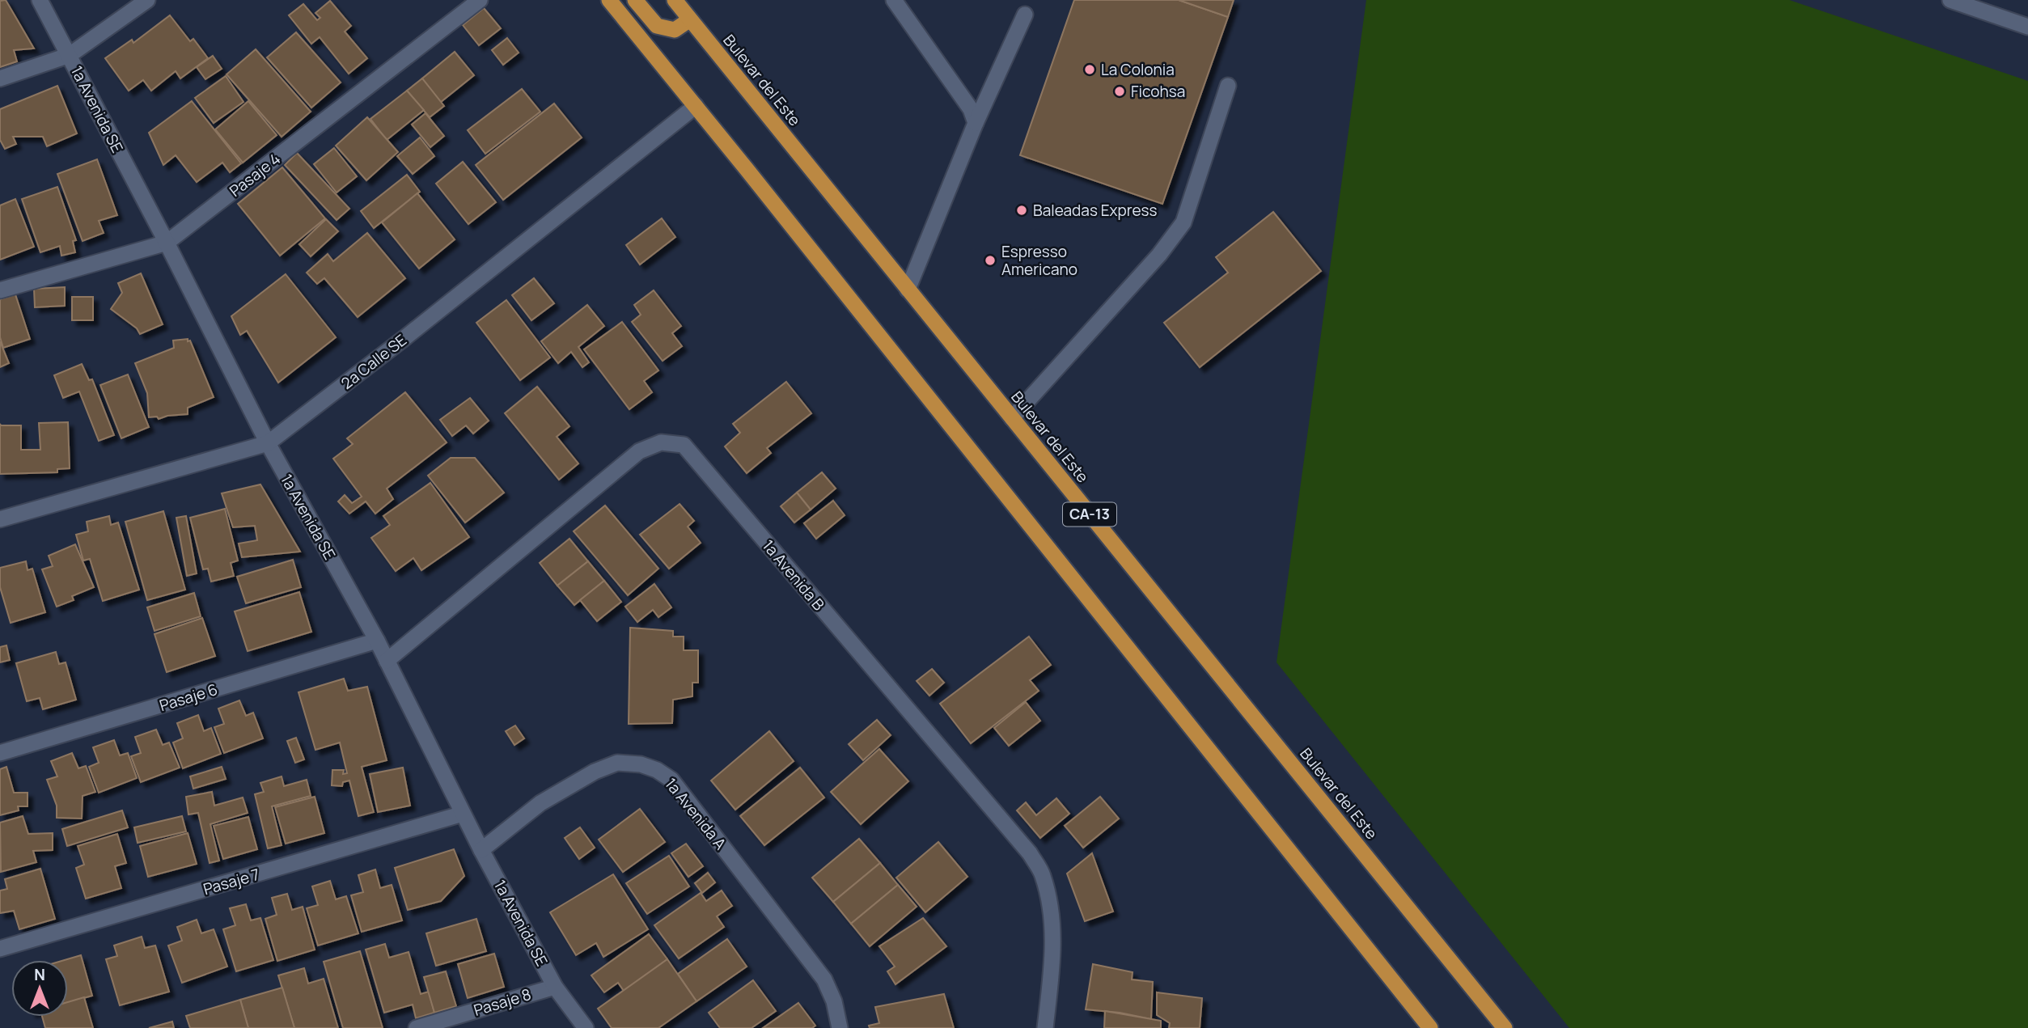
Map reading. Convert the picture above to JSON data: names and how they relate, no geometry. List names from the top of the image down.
{
  "streets": {
    "highway": ["Bulevar del Este", "CA-13"],
    "street": [
      "1a Avenida SE",
      "Pasaje 4",
      "2a Calle SE",
      "1a Avenida B",
      "Pasaje 6",
      "1a Avenida A",
      "Pasaje 7",
      "Pasaje 8"
    ]
  },
  "crossings": [
    ["1a Avenida SE", "Pasaje 4"],
    ["1a Avenida SE", "2a Calle SE"],
    ["1a Avenida SE", "1a Avenida B"],
    ["1a Avenida SE", "Pasaje 6"],
    ["1a Avenida SE", "1a Avenida A"],
    ["1a Avenida SE", "Pasaje 7"],
    ["1a Avenida SE", "Pasaje 8"]
  ],
  "places": [
    "La Colonia",
    "Ficohsa",
    "Baleadas Express",
    "Espresso Americano"
  ],
  "north": "top"
}
